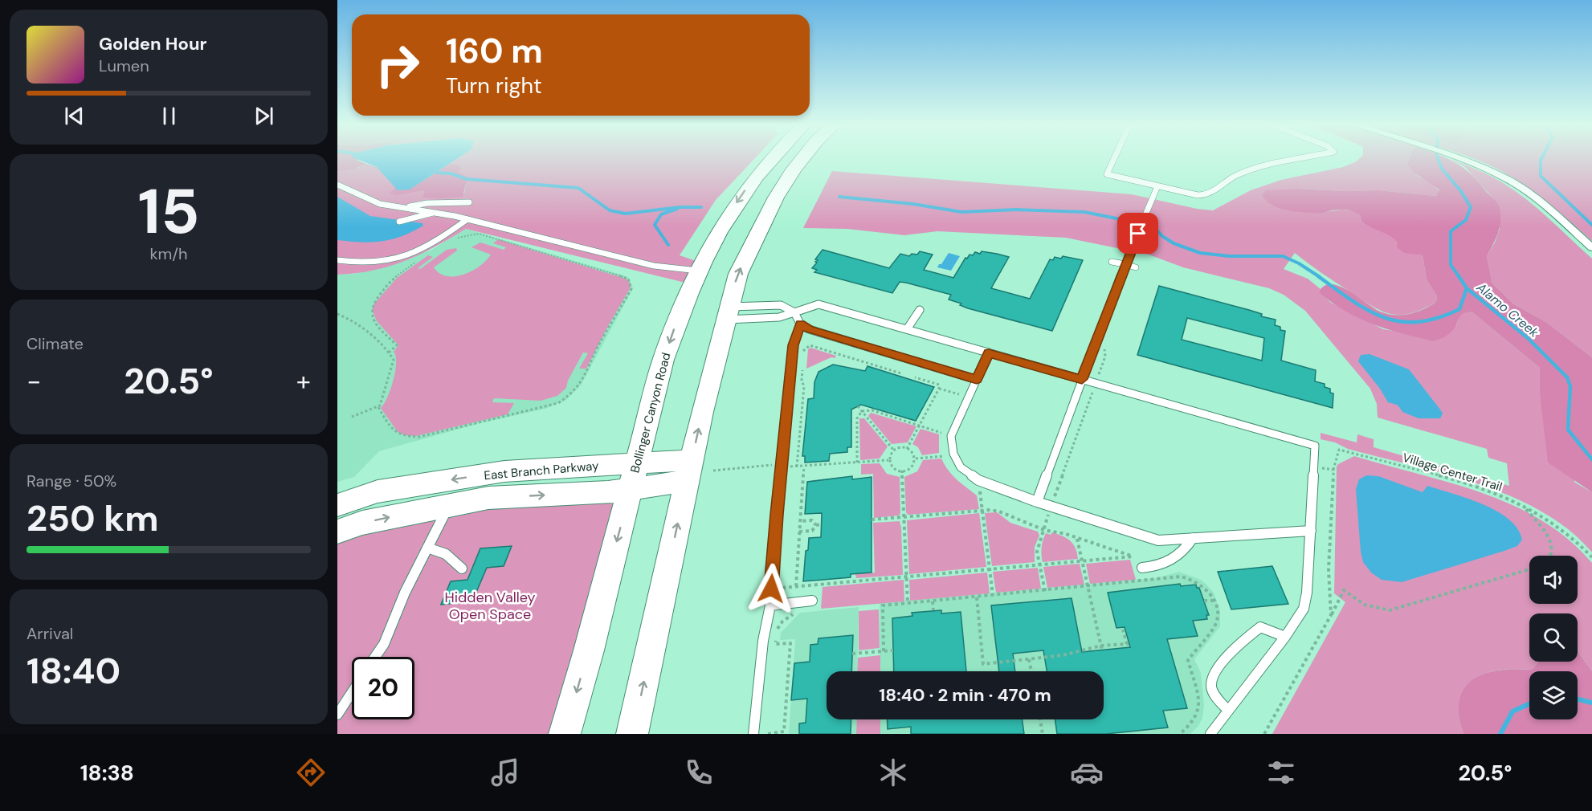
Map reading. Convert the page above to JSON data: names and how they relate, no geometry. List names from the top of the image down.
{
  "streets": {
    "main road": ["Bollinger Canyon Road", "East Branch Parkway"],
    "path": ["Village Center Trail"]
  },
  "crossings": [
    ["Bollinger Canyon Road", "East Branch Parkway"]
  ],
  "water": ["Alamo Creek"],
  "parks": ["Hidden Valley Open Space"],
  "page": {
    "turn": ["160 m", "Turn right"],
    "song": ["Golden Hour", "Lumen"],
    "tile": [
      ["15", "km/h"],
      "Climate",
      ["Range · 50%", "250 km"],
      ["Arrival", "18:40"]
    ],
    "heat": ["−", "20.5°", "+"],
    "limit": "20",
    "trip": "18:40 · 2 min · 470 m",
    "tabs": ["18:38", "20.5°"]
  }
}
